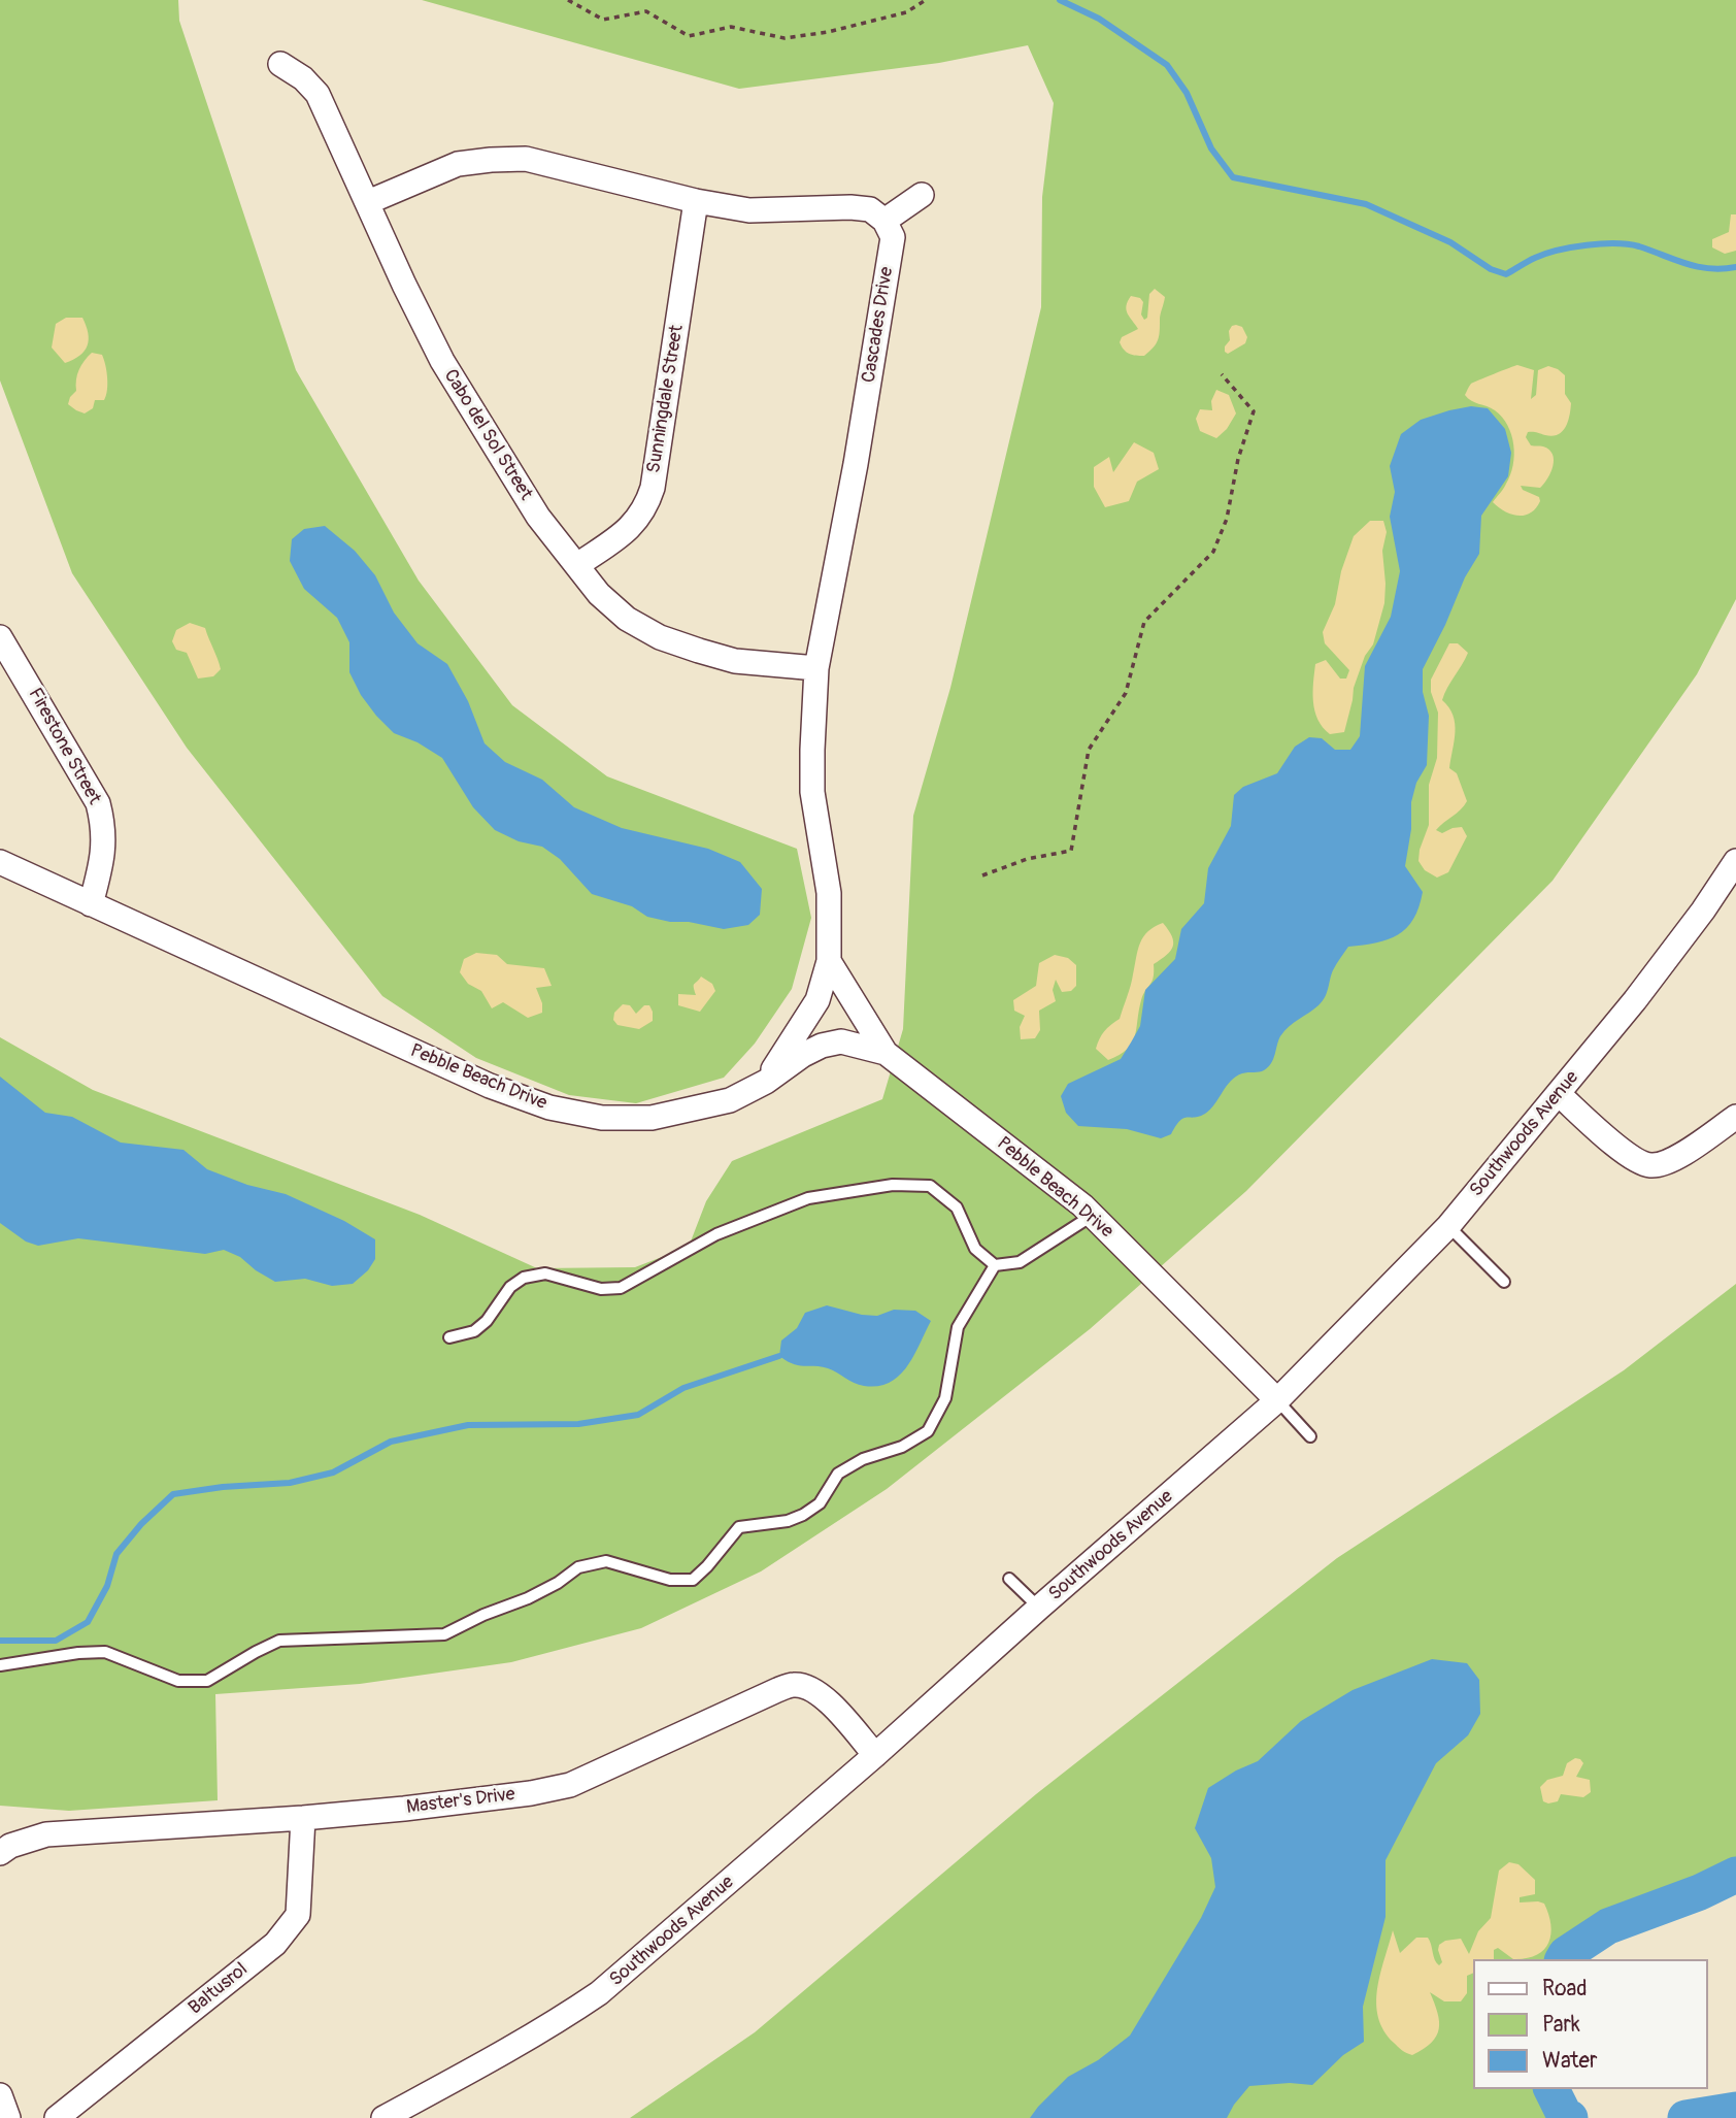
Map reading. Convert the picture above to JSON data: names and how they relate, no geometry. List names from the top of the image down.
{
  "streets": {
    "street": [
      "Cascades Drive",
      "Sunningdale Street",
      "Cabo del Sol Street",
      "Firestone Street",
      "Pebble Beach Drive",
      "Southwoods Avenue",
      "Master's Drive",
      "Baltusrol"
    ]
  },
  "crossings": [
    ["Cascades Drive", "Cabo del Sol Street"],
    ["Cascades Drive", "Pebble Beach Drive"],
    ["Sunningdale Street", "Cabo del Sol Street"],
    ["Firestone Street", "Pebble Beach Drive"],
    ["Pebble Beach Drive", "Southwoods Avenue"],
    ["Southwoods Avenue", "Master's Drive"],
    ["Master's Drive", "Baltusrol"]
  ],
  "legend": ["Road", "Park", "Water"]
}
